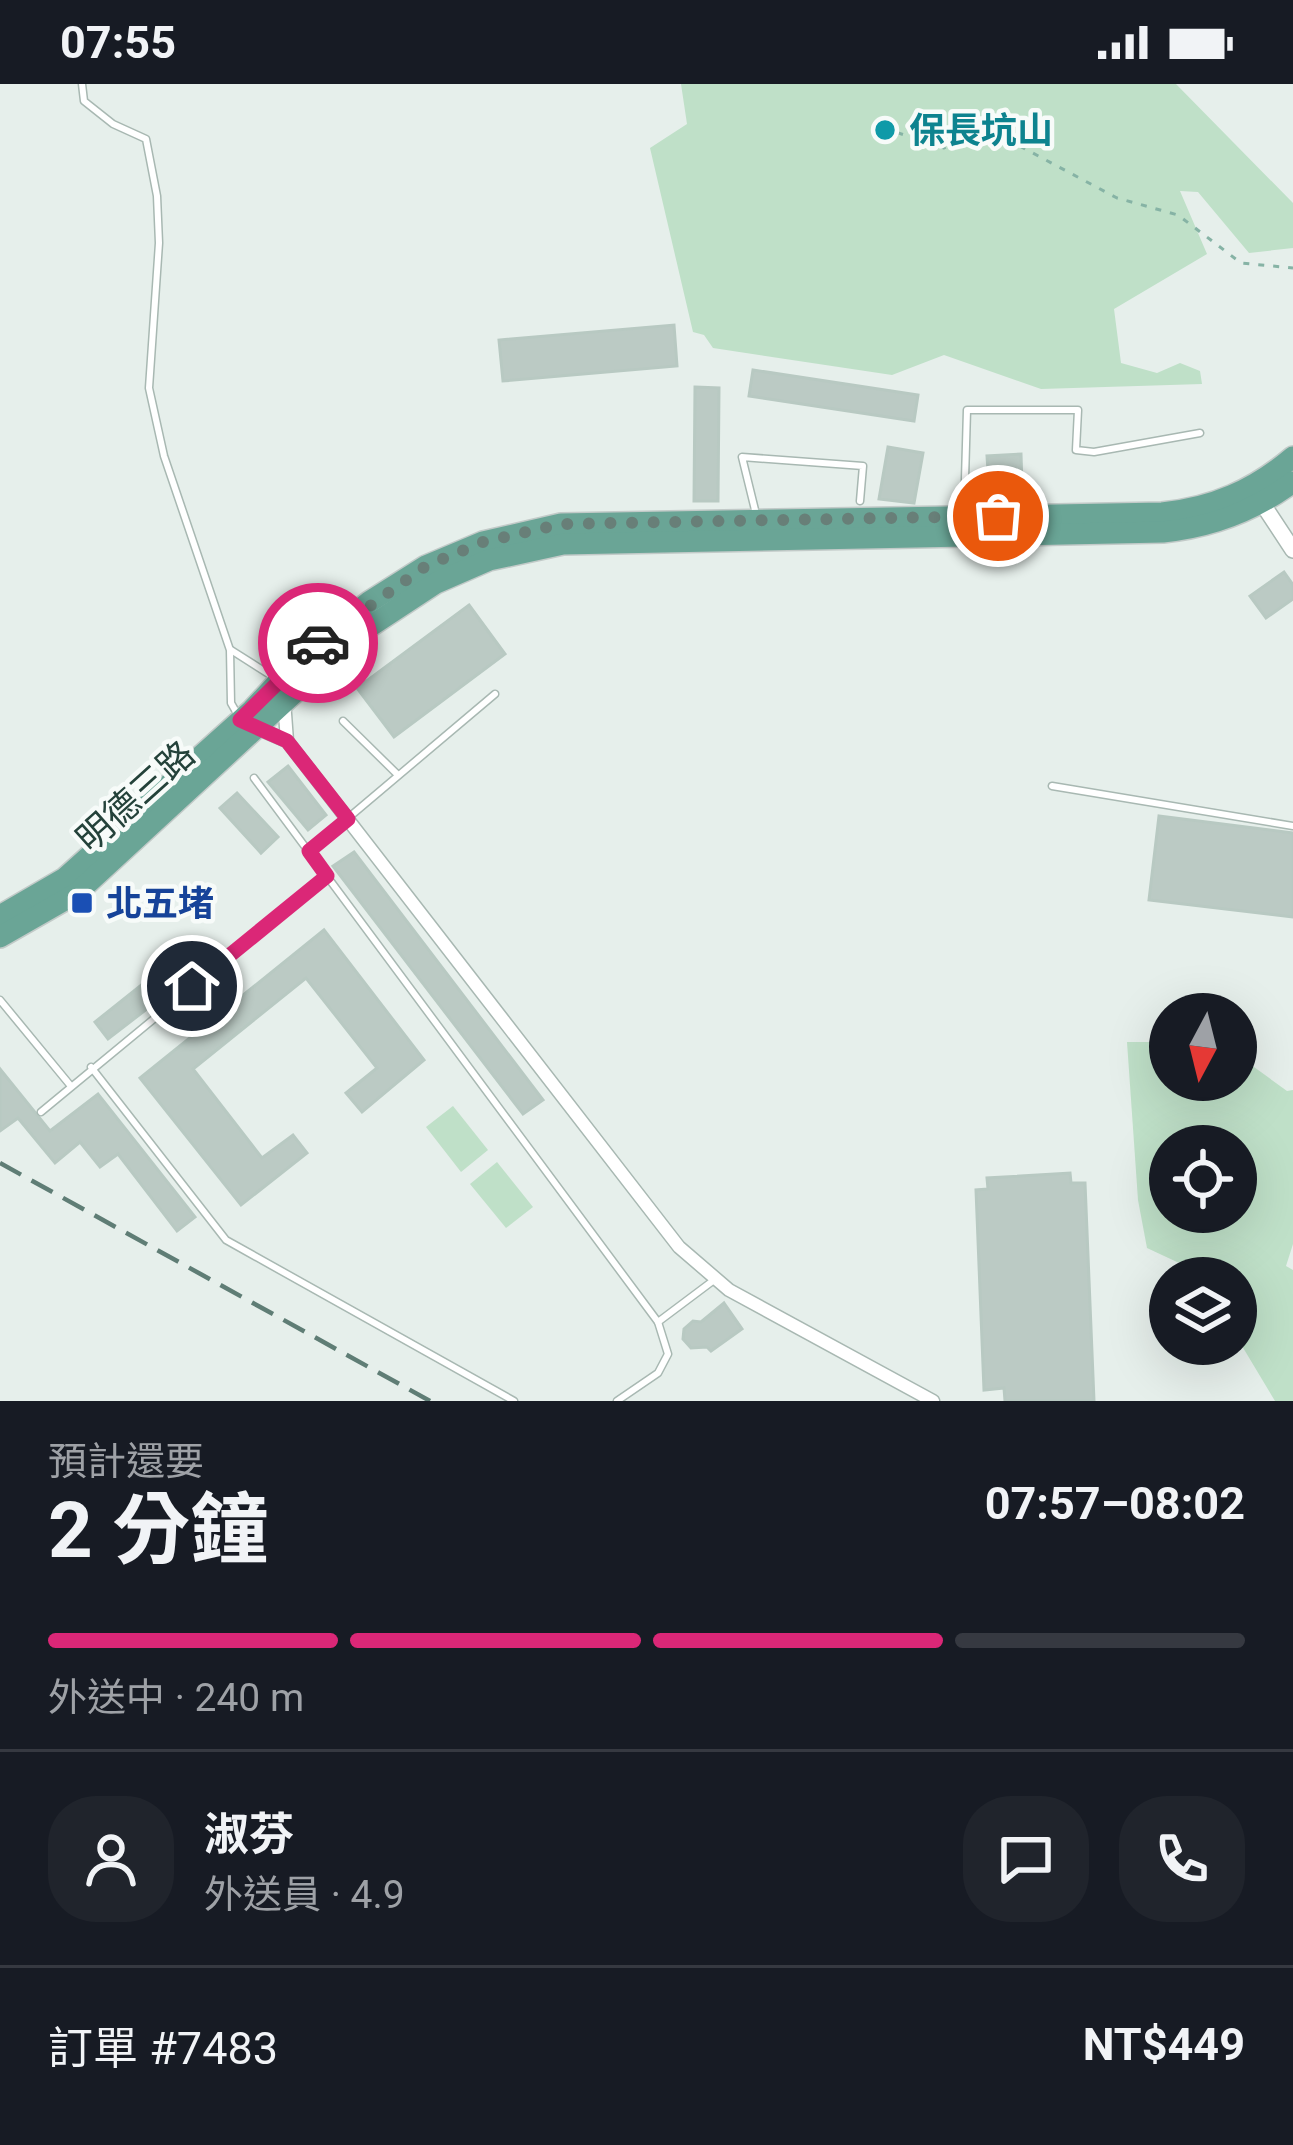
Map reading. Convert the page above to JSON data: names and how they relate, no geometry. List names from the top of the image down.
{
  "streets": {
    "main road": ["明德三路"]
  },
  "places": {
    "other": ["保長坑山"],
    "transit": ["北五堵"]
  },
  "north": "bottom",
  "page": {
    "status": "07:55",
    "heading": ["2 分鐘", "預計還要", "07:57–08:02"],
    "panel": [
      "淑芬",
      "外送員 · 4.9",
      "訂單 #7483",
      "NT$449"
    ],
    "bar": "外送中 · 240 m"
  }
}
